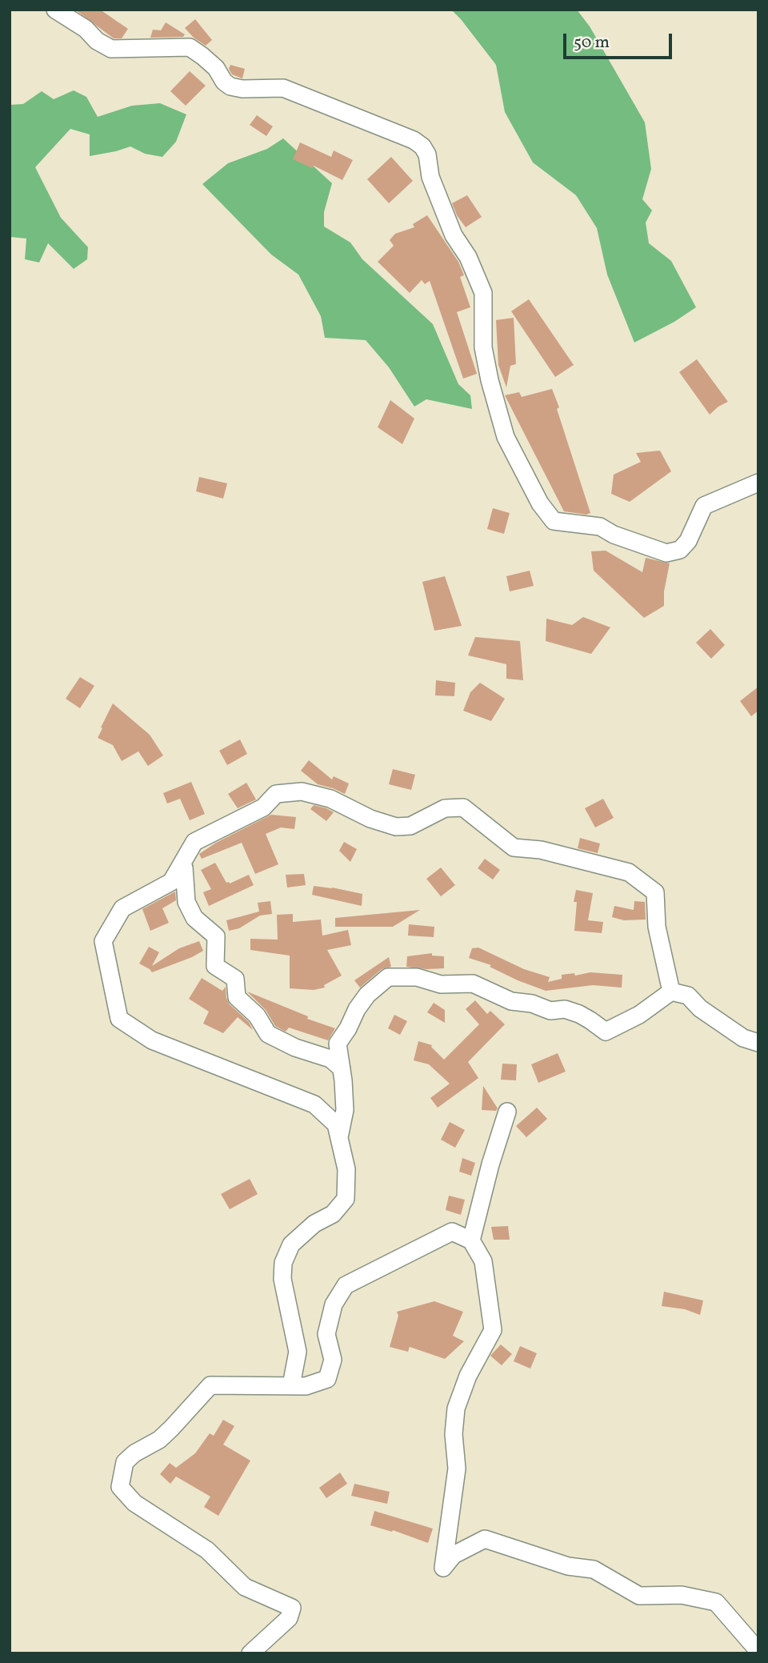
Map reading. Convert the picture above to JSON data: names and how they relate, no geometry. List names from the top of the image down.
{
  "scale_bar": "50 m"
}
